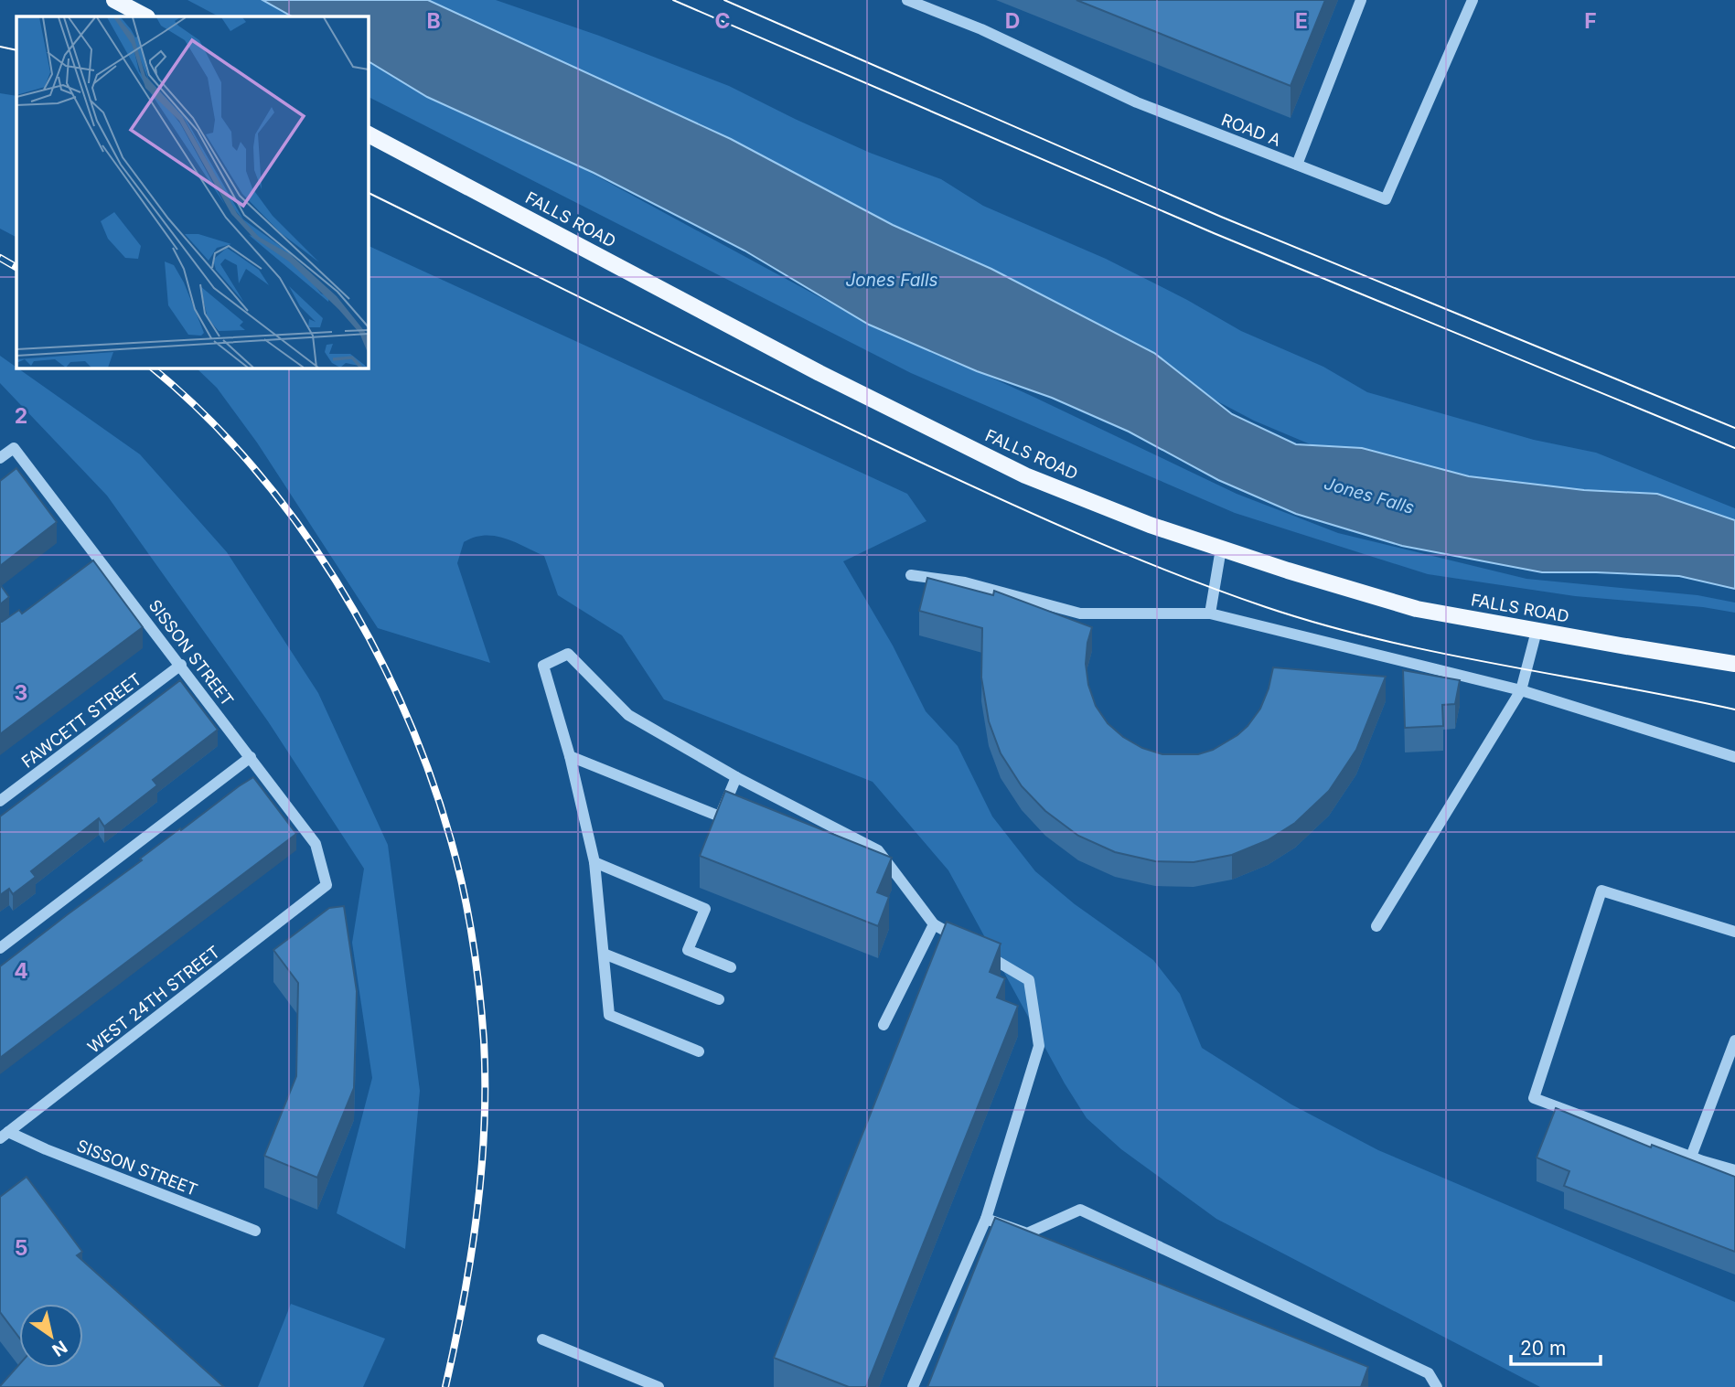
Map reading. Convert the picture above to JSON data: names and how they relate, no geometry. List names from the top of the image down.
{
  "streets": {
    "main road": ["FALLS ROAD"],
    "street": [
      "ROAD A",
      "SISSON STREET",
      "FAWCETT STREET",
      "WEST 24TH STREET"
    ]
  },
  "crossings": [
    ["SISSON STREET", "FAWCETT STREET"],
    ["SISSON STREET", "WEST 24TH STREET"]
  ],
  "water": ["Jones Falls"],
  "scale_bar": "20 m",
  "north": "bottom right",
  "grid": {
    "columns": [
      "B",
      "C",
      "D",
      "E",
      "F"
    ],
    "rows": [
      "2",
      "3",
      "4",
      "5"
    ]
  }
}
